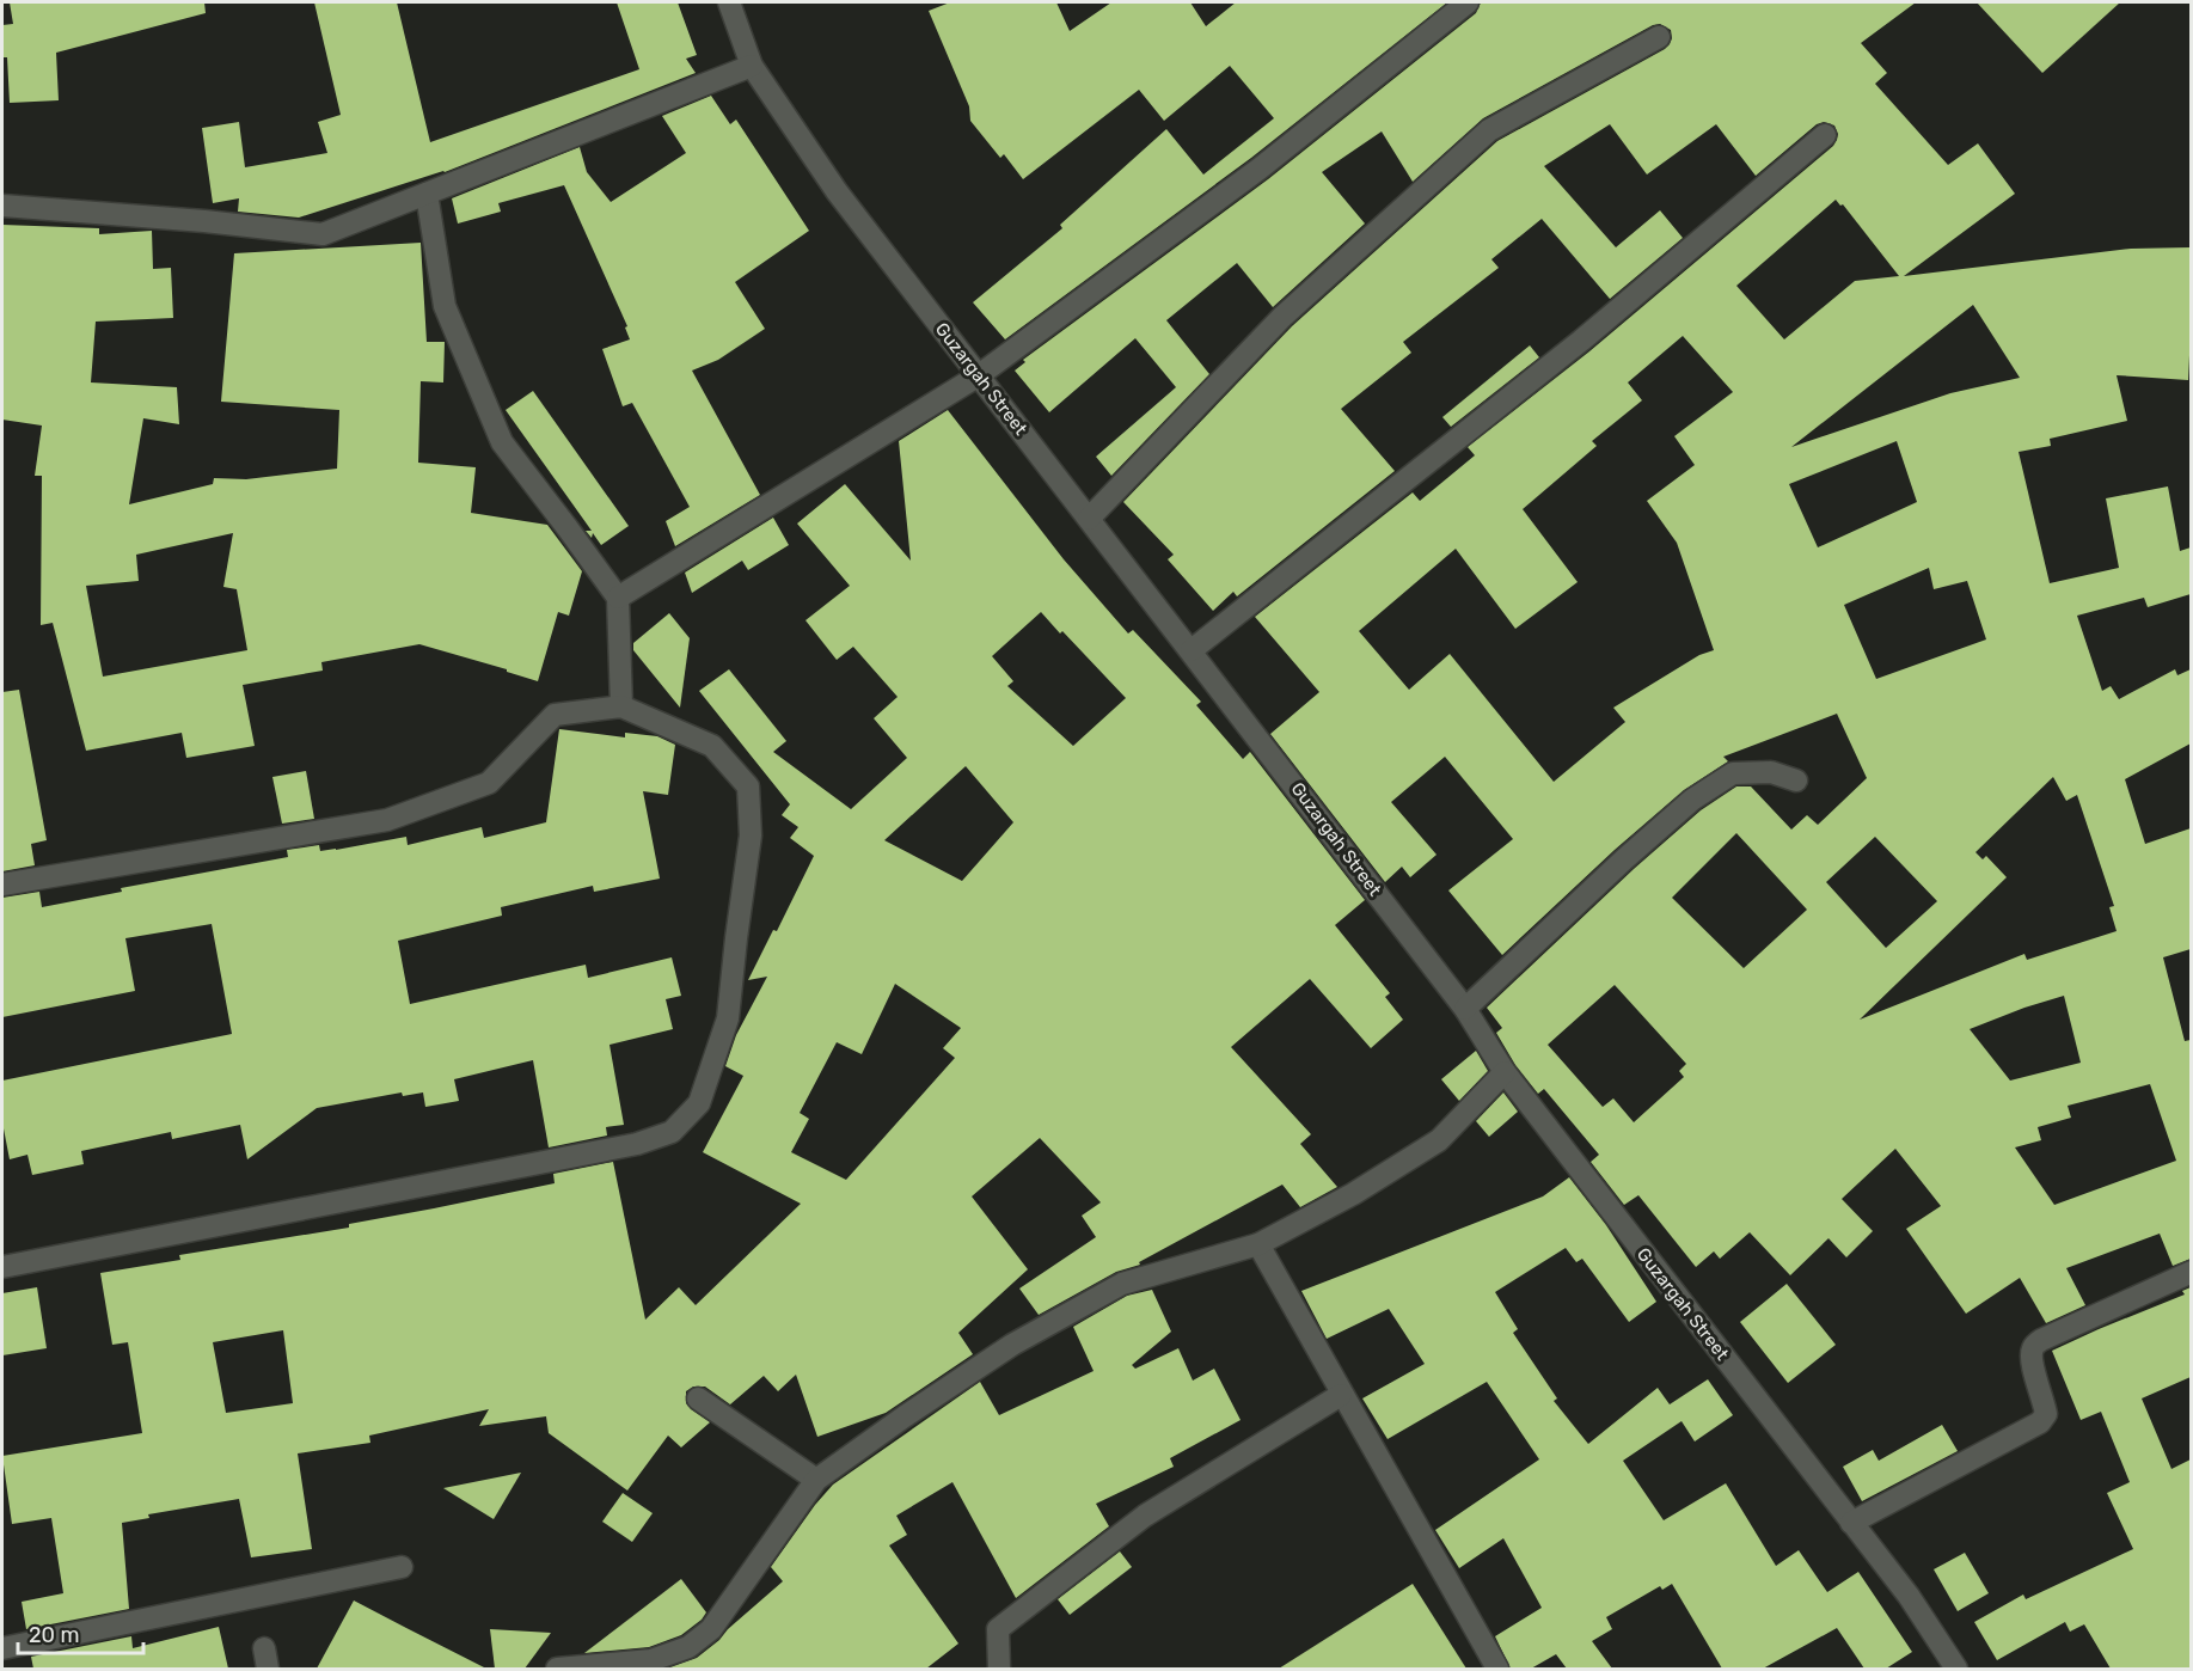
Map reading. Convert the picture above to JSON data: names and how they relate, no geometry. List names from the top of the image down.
{
  "streets": {
    "street": ["Guzargah Street"]
  },
  "scale_bar": "20 m"
}
